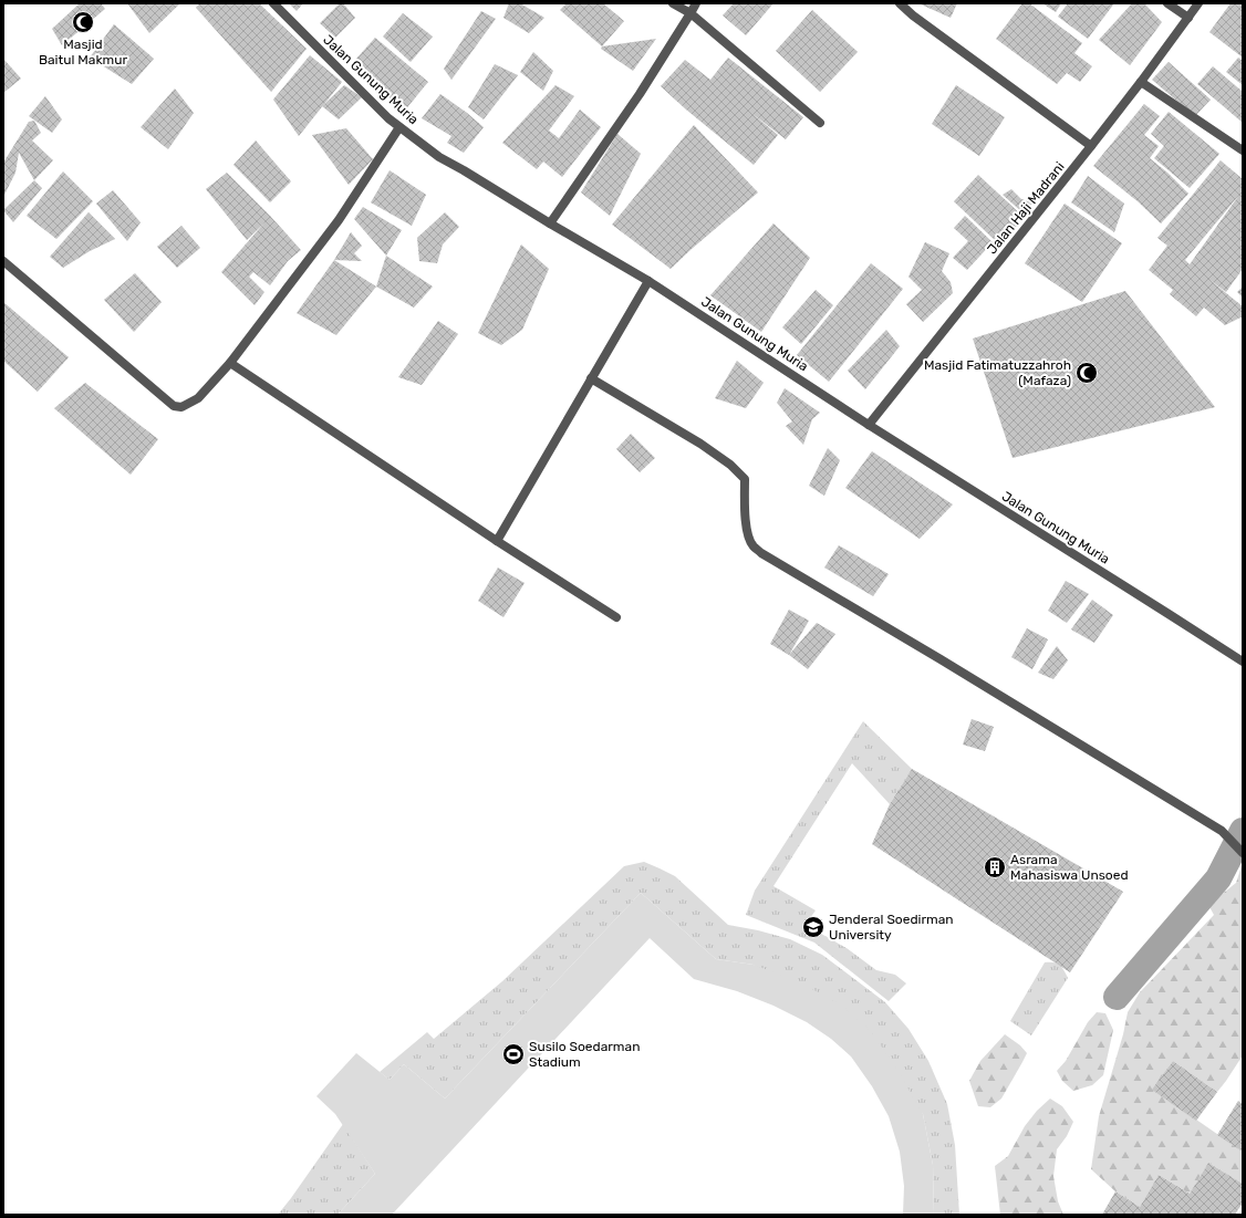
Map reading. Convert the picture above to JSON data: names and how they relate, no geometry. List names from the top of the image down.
{
  "streets": {
    "street": ["Jalan Gunung Muria", "Jalan Haji Madrani"]
  },
  "crossings": [
    ["Jalan Gunung Muria", "Jalan Haji Madrani"]
  ],
  "places": {
    "mosque": ["Masjid Baitul Makmur", "Masjid Fatimatuzzahroh (Mafaza)"],
    "building": ["Asrama Mahasiswa Unsoed"],
    "school or university": ["Jenderal Soedirman University"],
    "sports": ["Susilo Soedarman Stadium"]
  }
}
